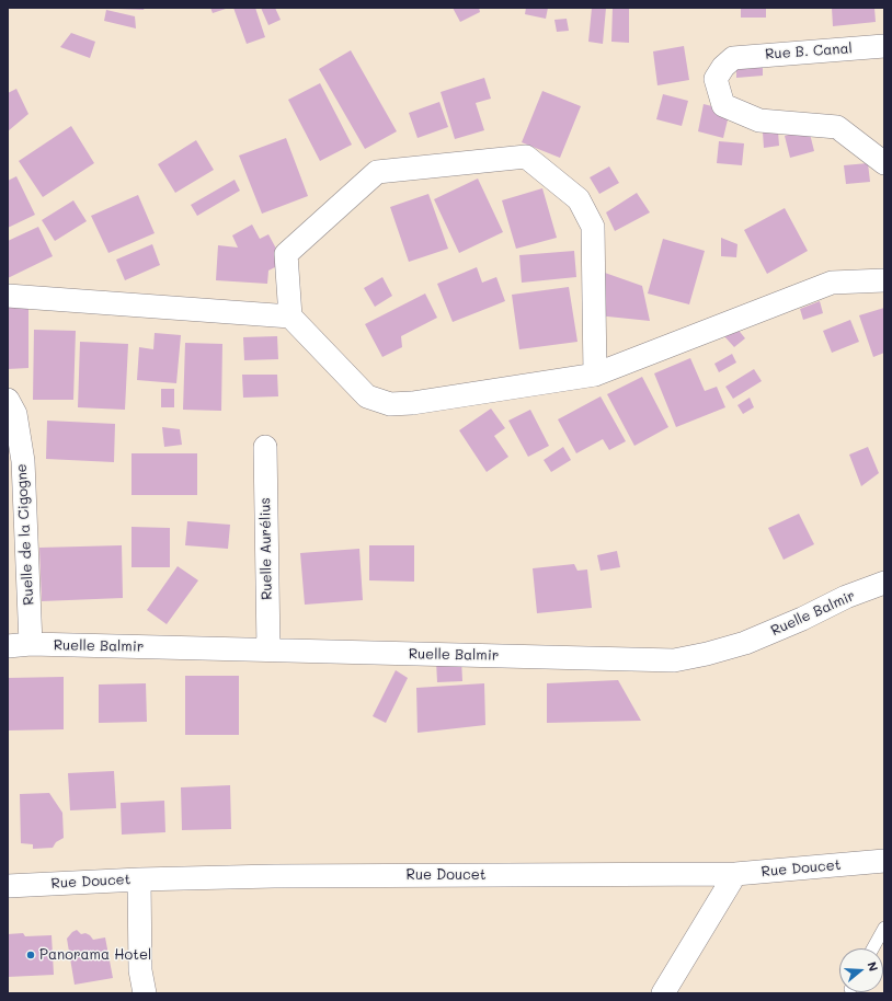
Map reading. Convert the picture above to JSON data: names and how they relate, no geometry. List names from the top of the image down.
{
  "streets": {
    "street": [
      "Rue B. Canal",
      "Ruelle de la Cigogne",
      "Ruelle Aurélius",
      "Ruelle Balmir",
      "Rue Doucet"
    ]
  },
  "crossings": [
    ["Ruelle de la Cigogne", "Ruelle Balmir"],
    ["Ruelle Aurélius", "Ruelle Balmir"]
  ],
  "places": ["Panorama Hotel"],
  "north": "right"
}
